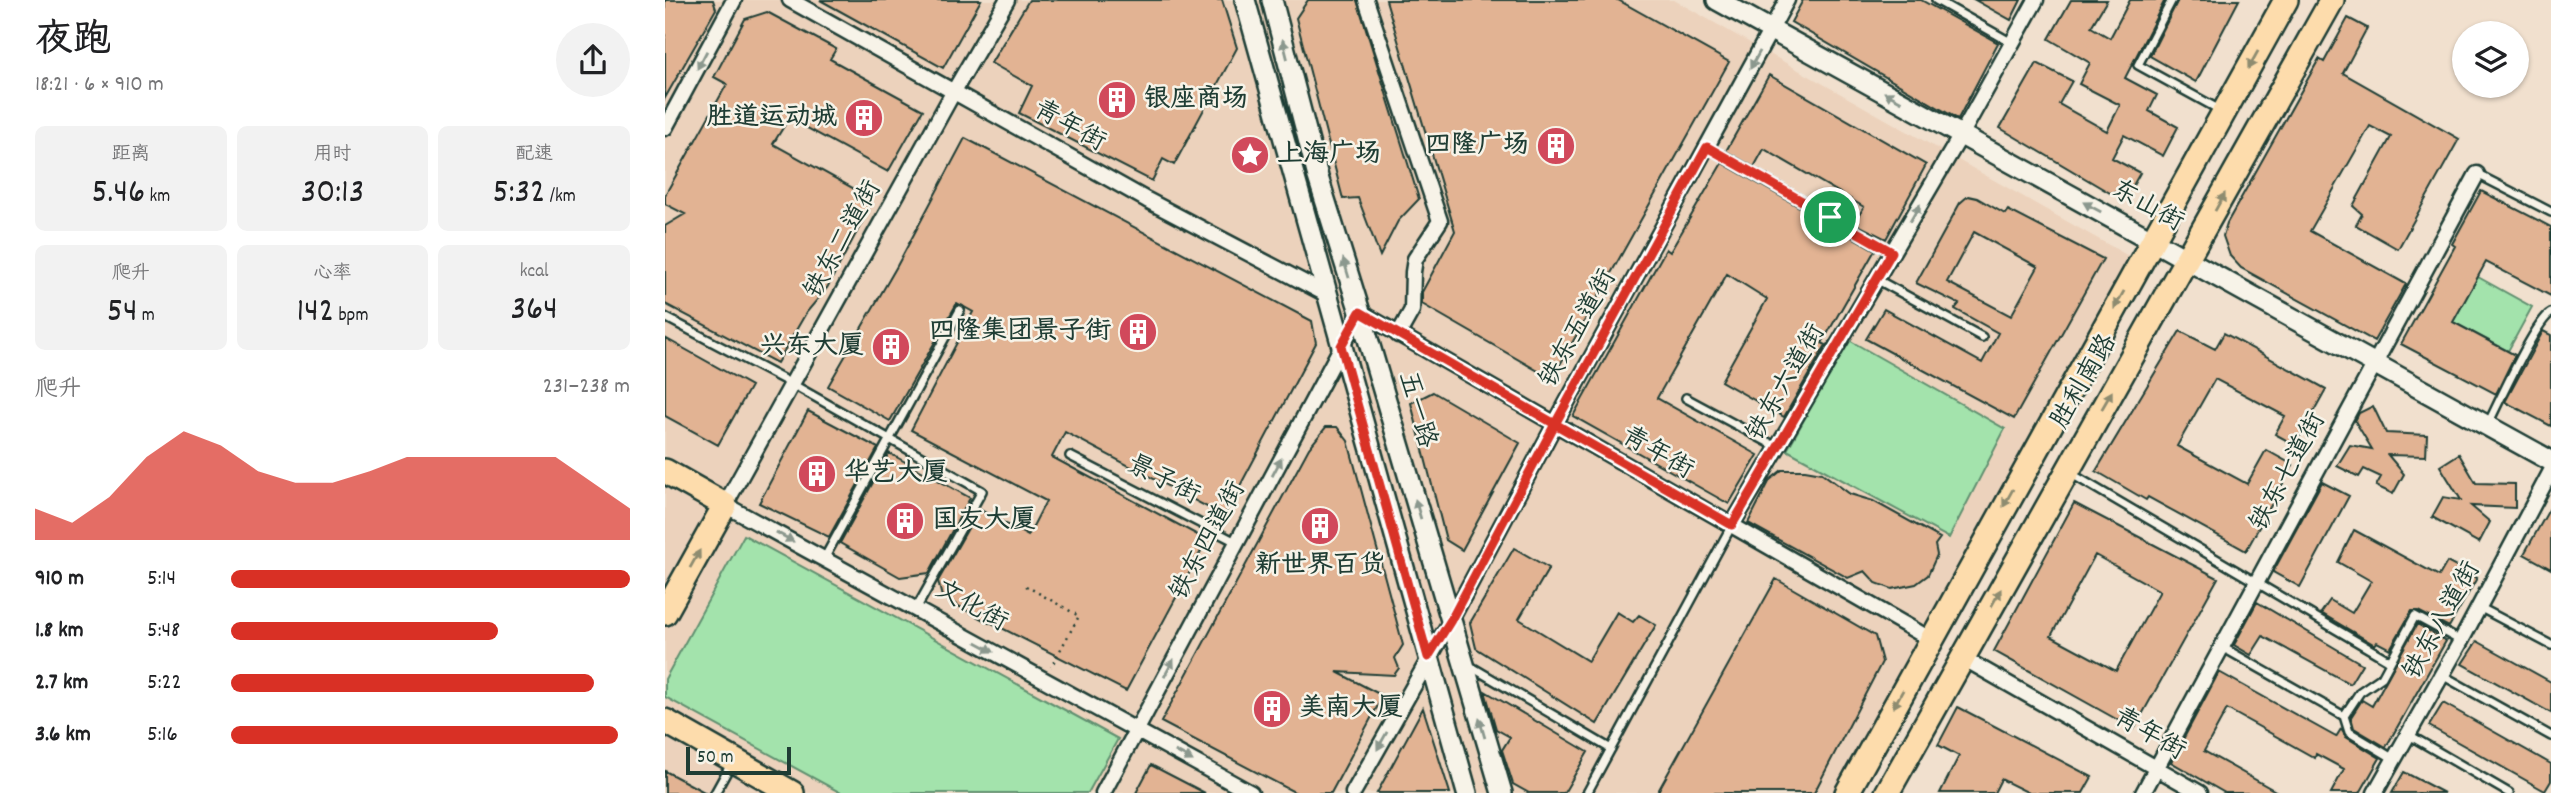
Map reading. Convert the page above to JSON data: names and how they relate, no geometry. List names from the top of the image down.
{
  "streets": {
    "main road": [
      "东山街",
      "胜利南路",
      "五一路",
      "文化街"
    ],
    "street": [
      "青年街",
      "铁东二道街",
      "铁东五道街",
      "铁东六道街",
      "铁东七道街",
      "铁东四道街",
      "铁东八道街"
    ],
    "lane": ["景子街"]
  },
  "crossings": [
    ["青年街", "铁东二道街"],
    ["青年街", "铁东五道街"],
    ["青年街", "胜利南路"],
    ["青年街", "铁东六道街"],
    ["青年街", "五一路"],
    ["青年街", "铁东七道街"],
    ["青年街", "铁东四道街"],
    ["东山街", "铁东五道街"],
    ["东山街", "胜利南路"],
    ["东山街", "铁东六道街"],
    ["东山街", "铁东七道街"],
    ["铁东二道街", "文化街"],
    ["铁东五道街", "五一路"],
    ["五一路", "铁东四道街"],
    ["景子街", "铁东四道街"],
    ["铁东四道街", "文化街"]
  ],
  "one_way": ["东山街", "铁东四道街", "文化街"],
  "places": {
    "building": [
      "银座商场",
      "胜道运动城",
      "四隆广场",
      "四隆集团景子街",
      "兴东大厦",
      "华艺大厦",
      "国友大厦",
      "新世界百货",
      "美南大厦"
    ],
    "place": ["上海广场"]
  },
  "scale_bar": "50 m",
  "page": {
    "heading": ["夜跑", "18:21 · 6 × 910 m"],
    "stats": [
      ["距离", "5.46 km"],
      ["用时", "30:13"],
      ["配速", "5:32 /km"],
      ["爬升", "54 m"],
      ["心率", "142 bpm"],
      ["kcal", "364"]
    ],
    "chart": ["爬升", "231–238 m"],
    "list": [
      {
        "name": "910 m",
        "note": "5:14"
      },
      {
        "name": "1.8 km",
        "note": "5:48"
      },
      {
        "name": "2.7 km",
        "note": "5:22"
      },
      {
        "name": "3.6 km",
        "note": "5:16"
      }
    ],
    "scale": "50 m"
  }
}
